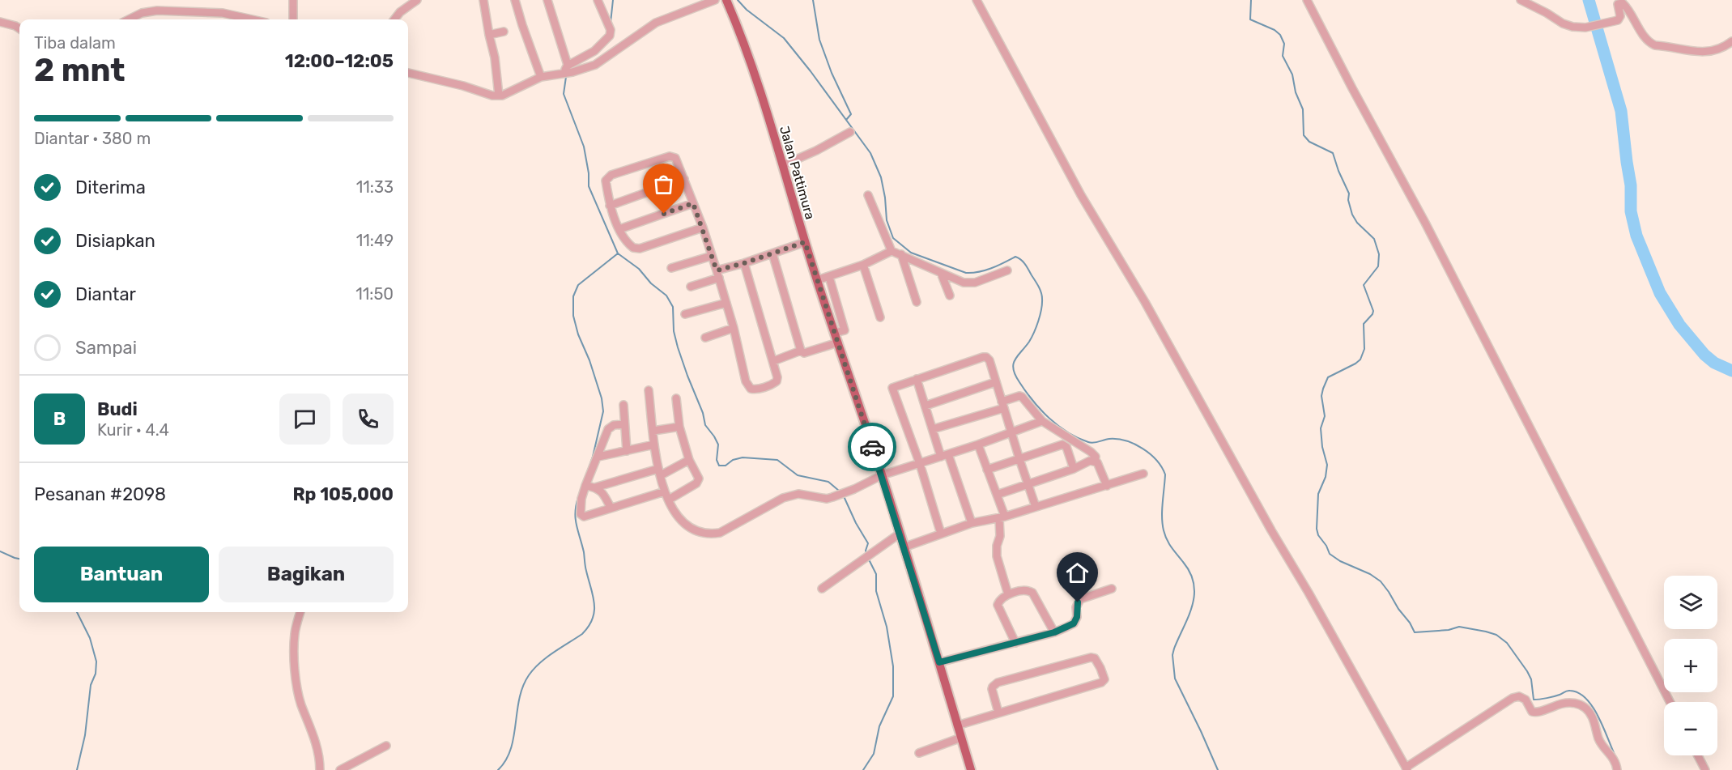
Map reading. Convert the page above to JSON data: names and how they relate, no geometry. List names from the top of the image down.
{
  "streets": {
    "main road": ["Jalan Pattimura"]
  },
  "page": {
    "heading": ["2 mnt", "Tiba dalam", "12:00–12:05"],
    "panel": [
      "Budi",
      "Kurir · 4.4",
      "Pesanan #2098",
      "Rp 105,000"
    ],
    "bar": "Diantar · 380 m",
    "list": [
      ["Diterima", "11:33"],
      ["Disiapkan", "11:49"],
      ["Diantar", "11:50"],
      "Sampai"
    ],
    "round": "B",
    "buttons": ["Bantuan", "Bagikan"],
    "map_buttons": ["+", "−"]
  }
}
